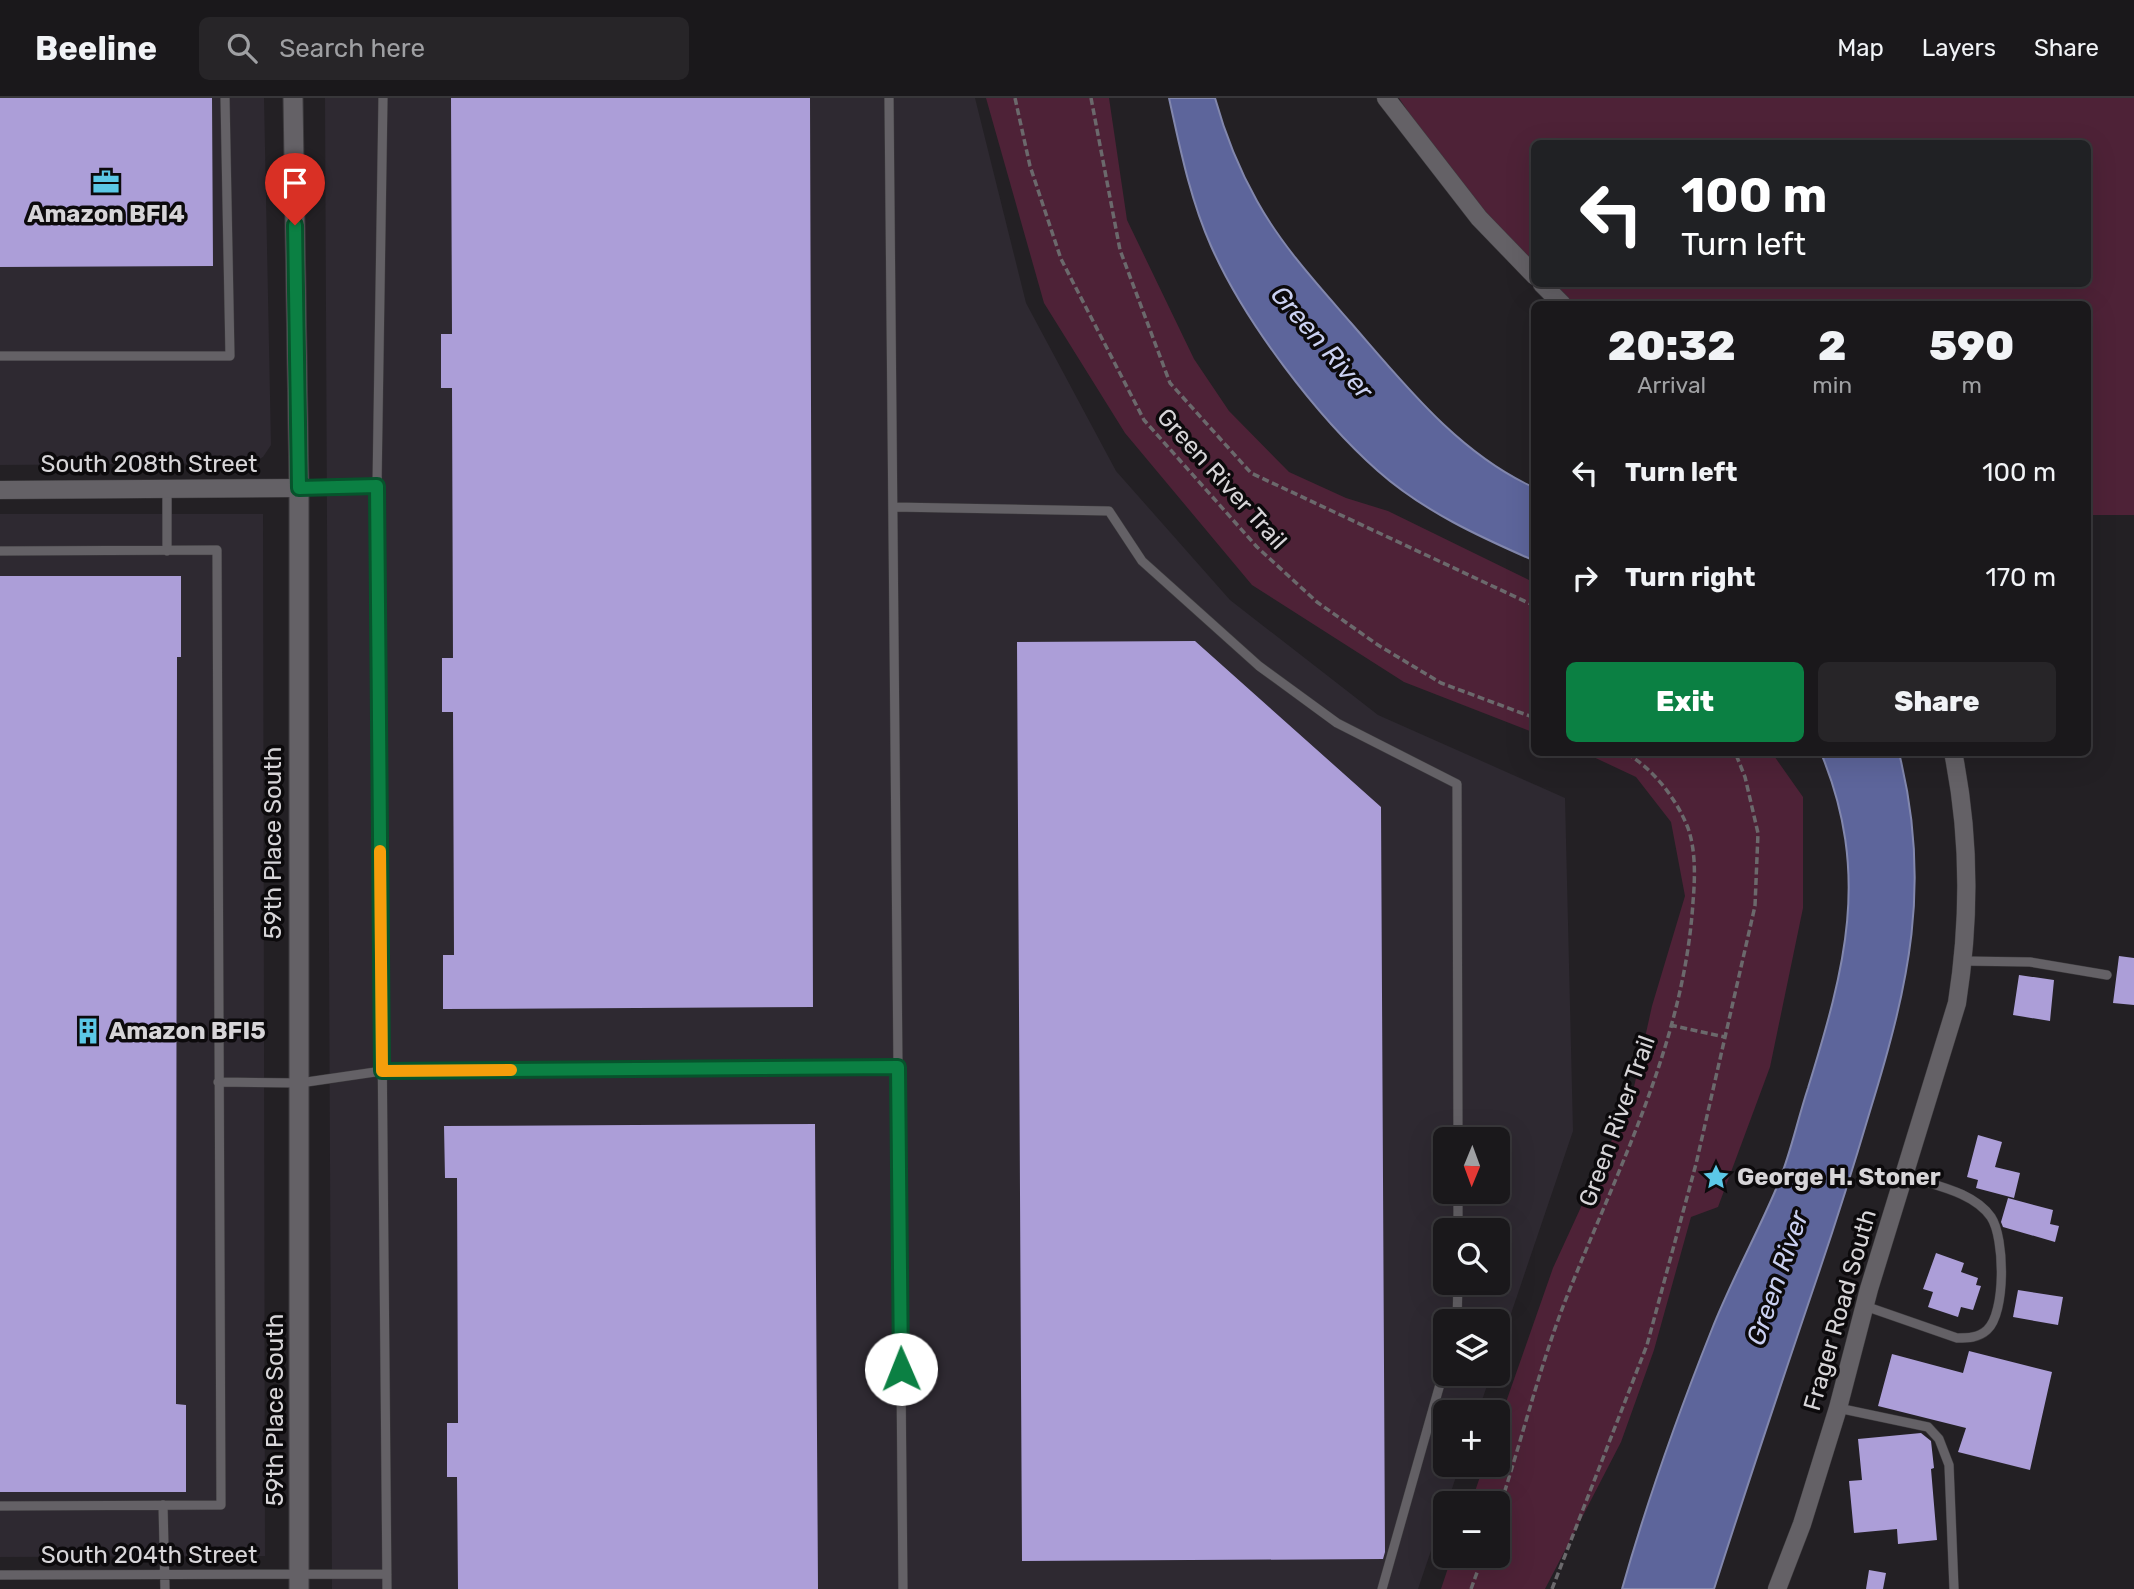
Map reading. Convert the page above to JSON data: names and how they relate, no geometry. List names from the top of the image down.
{
  "streets": {
    "street": ["South 208th Street", "59th Place South", "Frager Road South"],
    "lane": ["South 204th Street"],
    "path": ["Green River Trail"]
  },
  "crossings": [
    ["South 208th Street", "59th Place South"],
    ["59th Place South", "South 204th Street"]
  ],
  "water": ["Green River"],
  "places": {
    "office": ["Amazon BFI4"],
    "building": ["Amazon BFI5"],
    "place": ["George H. Stoner"]
  },
  "north": "bottom",
  "page": {
    "header": "Beeline",
    "search": "Search here",
    "nav": ["Map", "Layers", "Share"],
    "turn": ["100 m", "Turn left"],
    "eta": [
      "20:32",
      "Arrival",
      "2",
      "min",
      "590",
      "m"
    ],
    "list": [
      {
        "name": "Turn left",
        "value": "100 m"
      },
      {
        "name": "Turn right",
        "value": "170 m"
      }
    ],
    "buttons": ["Exit", "Share"],
    "map_buttons": ["+", "−"]
  }
}
